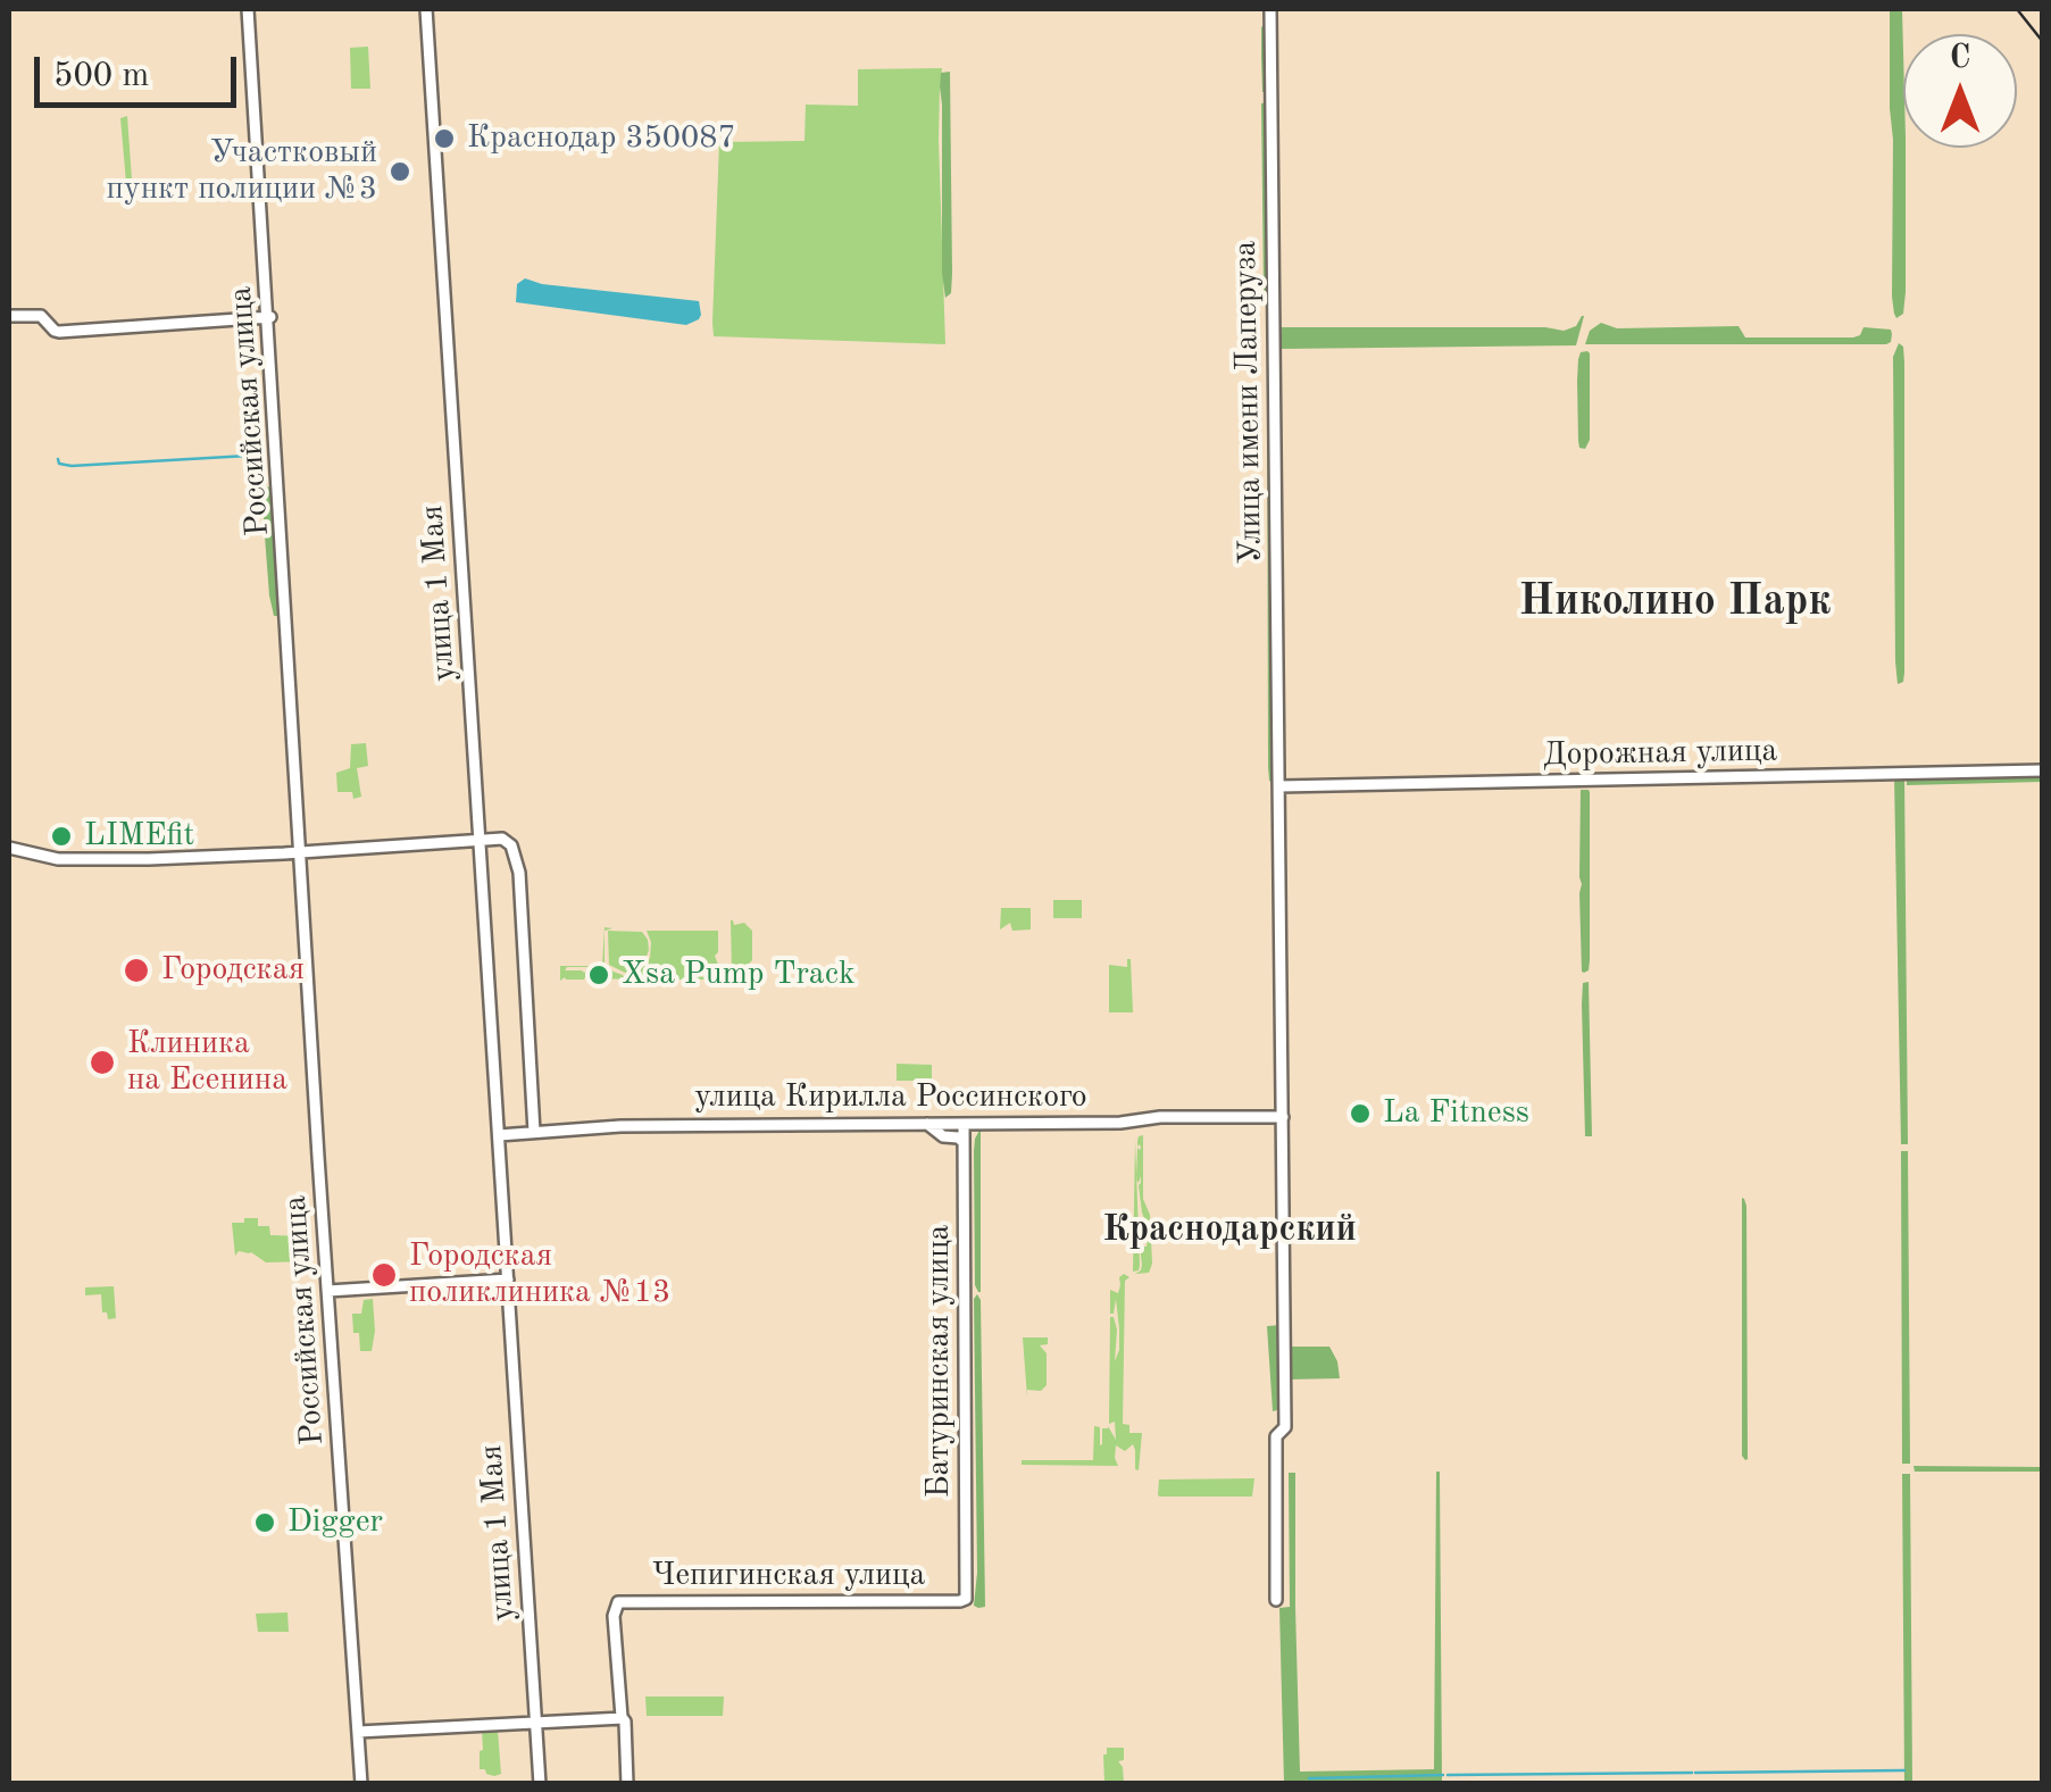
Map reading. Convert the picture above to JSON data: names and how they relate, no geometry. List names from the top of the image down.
{
  "streets": {
    "main road": [
      "Улица имени Лаперуза",
      "Российская улица",
      "улица 1 Мая",
      "Дорожная улица",
      "улица Кирилла Россинского",
      "Батуринская улица",
      "Чепигинская улица"
    ]
  },
  "crossings": [
    ["Улица имени Лаперуза", "Дорожная улица"],
    ["Улица имени Лаперуза", "улица Кирилла Россинского"],
    ["улица 1 Мая", "улица Кирилла Россинского"],
    ["улица Кирилла Россинского", "Батуринская улица"],
    ["Батуринская улица", "Чепигинская улица"]
  ],
  "districts": ["Николино Парк", "Краснодарский"],
  "places": [
    "Краснодар 350087",
    "Участковый пункт полиции №3",
    "LIMEfit",
    "Городская",
    "Xsa Pump Track",
    "Клиника на Есенина",
    "La Fitness",
    "Городская поликлиника №13",
    "Digger"
  ],
  "scale_bar": "500 m",
  "north": "top"
}
